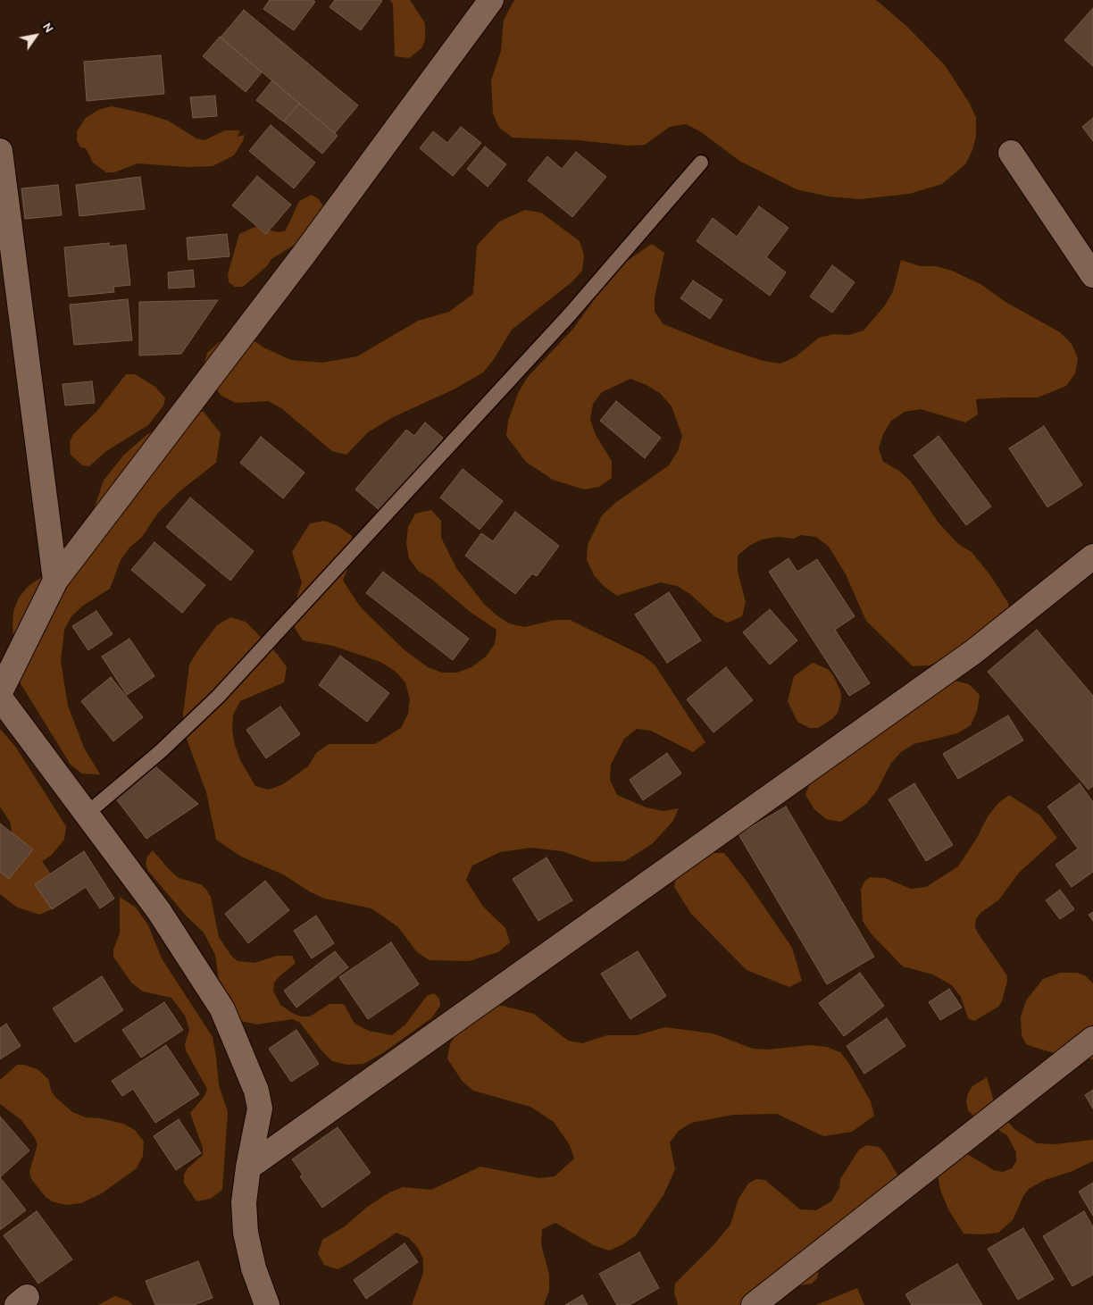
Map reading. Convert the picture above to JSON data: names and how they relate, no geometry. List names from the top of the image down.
{
  "north": "top right"
}
